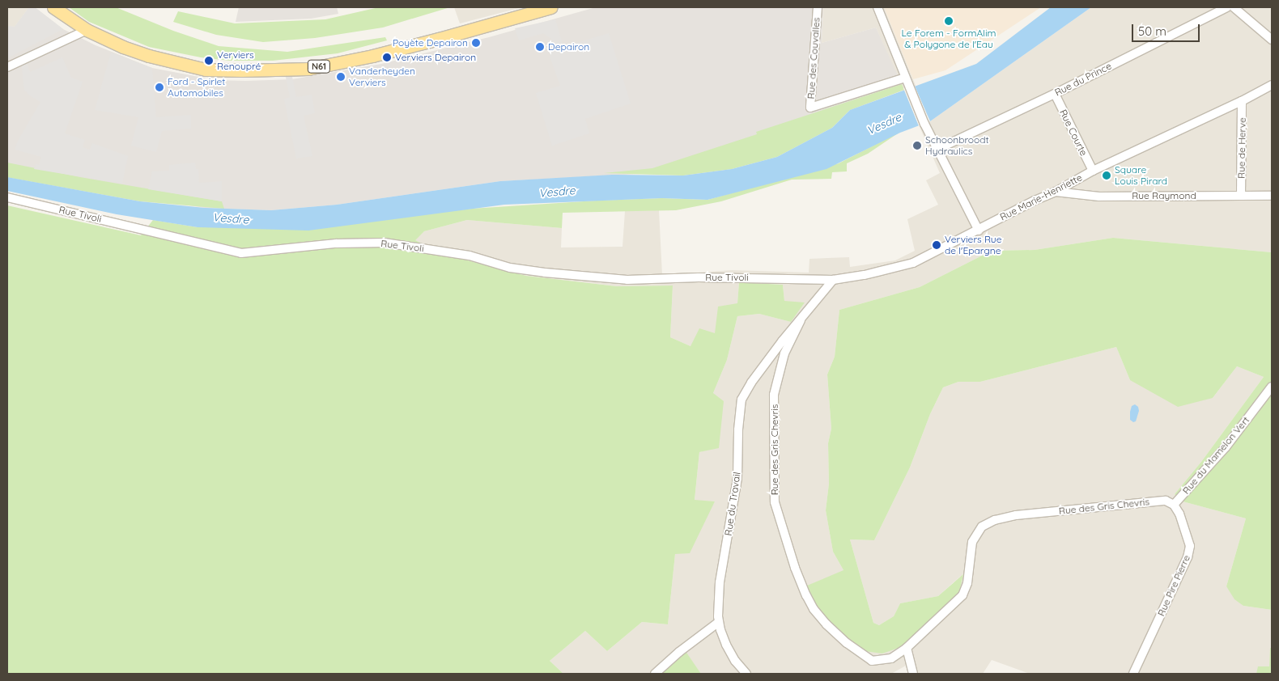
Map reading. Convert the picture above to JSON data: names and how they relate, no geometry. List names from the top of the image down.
{
  "streets": {
    "main road": ["N61"],
    "street": [
      "Rue des Couvalles",
      "Rue du Prince",
      "Rue Courte",
      "Rue de Herve",
      "Rue Raymond",
      "Rue Marie-Henriette",
      "Rue Tivoli",
      "Rue des Gris Chevris",
      "Rue du Mamelon Vert",
      "Rue du Travail",
      "Rue Pire Pierre"
    ]
  },
  "crossings": [
    ["Rue du Prince", "Rue Courte"],
    ["Rue Courte", "Rue Marie-Henriette"],
    ["Rue de Herve", "Rue Raymond"],
    ["Rue de Herve", "Rue Marie-Henriette"],
    ["Rue Raymond", "Rue Marie-Henriette"],
    ["Rue Marie-Henriette", "Rue Tivoli"],
    ["Rue des Gris Chevris", "Rue du Mamelon Vert"],
    ["Rue des Gris Chevris", "Rue du Travail"],
    ["Rue des Gris Chevris", "Rue Pire Pierre"],
    ["Rue du Mamelon Vert", "Rue Pire Pierre"]
  ],
  "water": ["Vesdre"],
  "places": [
    "Le Forem - FormAlim & Polygone de l'Eau",
    "Poyète Depairon",
    "Depairon",
    "Verviers Depairon",
    "Verviers Renoupré",
    "Vanderheyden Verviers",
    "Ford - Spirlet Automobiles",
    "Schoonbroodt Hydraulics",
    "Square Louis Pirard",
    "Verviers Rue de l'Epargne"
  ],
  "scale_bar": "50 m"
}
